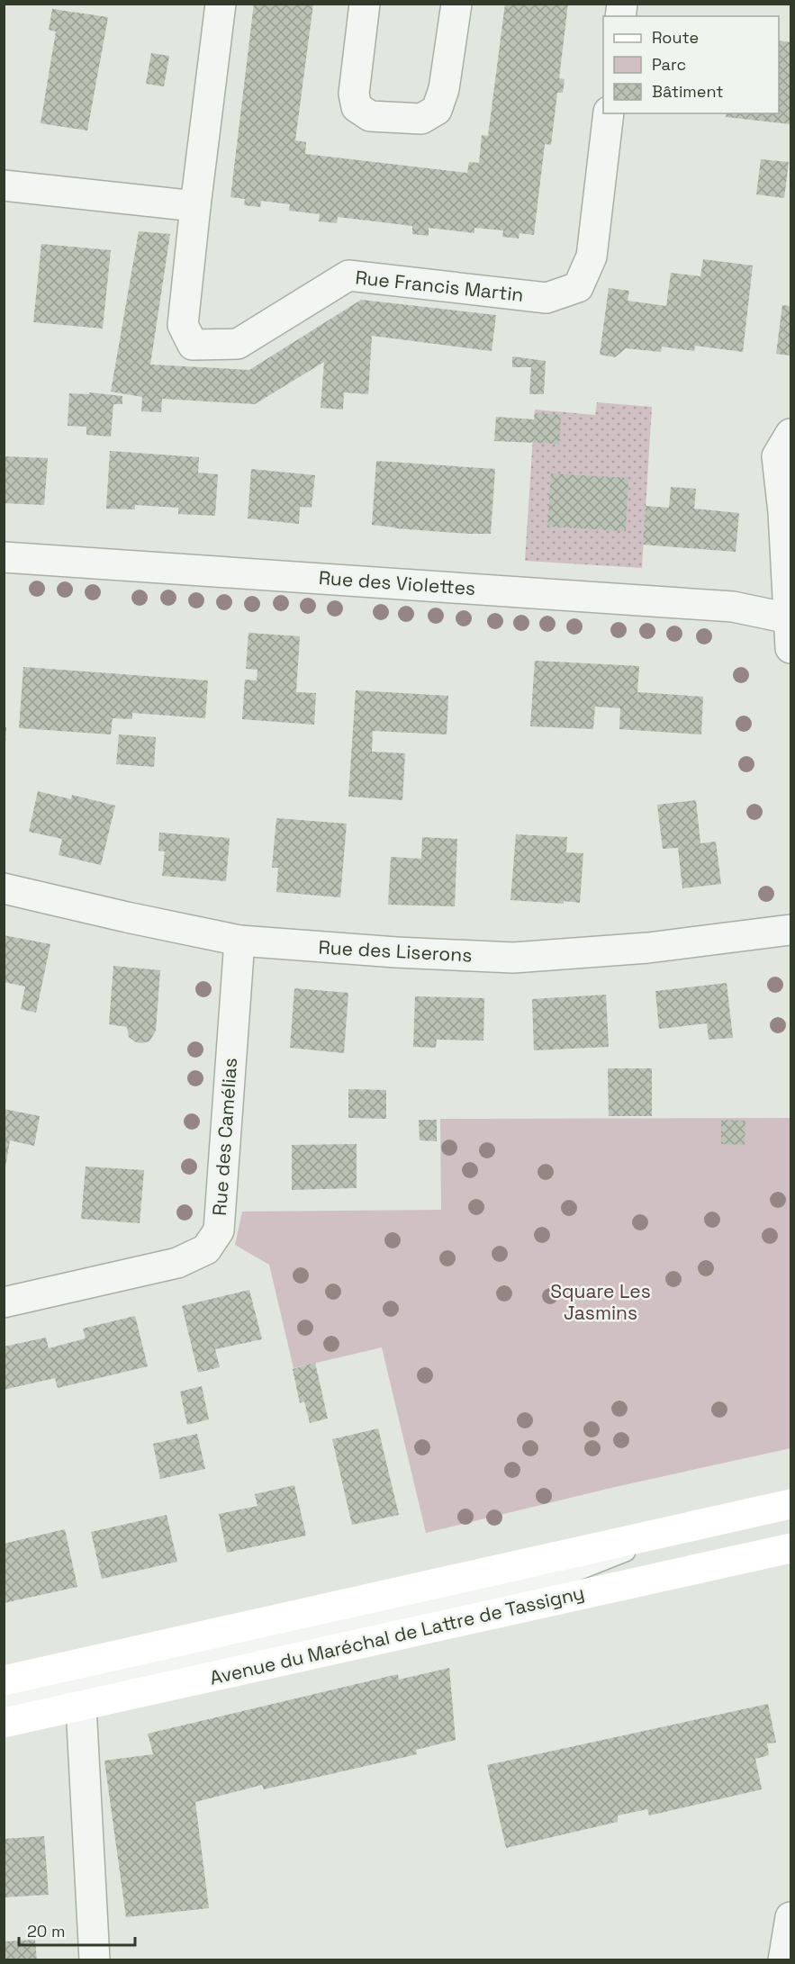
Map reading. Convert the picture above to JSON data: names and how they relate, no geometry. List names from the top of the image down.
{
  "streets": {
    "main road": ["Avenue du Maréchal de Lattre de Tassigny"],
    "street": [
      "Rue Francis Martin",
      "Rue des Violettes",
      "Rue des Liserons",
      "Rue des Camélias"
    ]
  },
  "crossings": [
    ["Rue des Liserons", "Rue des Camélias"]
  ],
  "parks": ["Square Les Jasmins"],
  "legend": ["Route", "Parc", "Bâtiment"],
  "scale_bar": "20 m"
}
